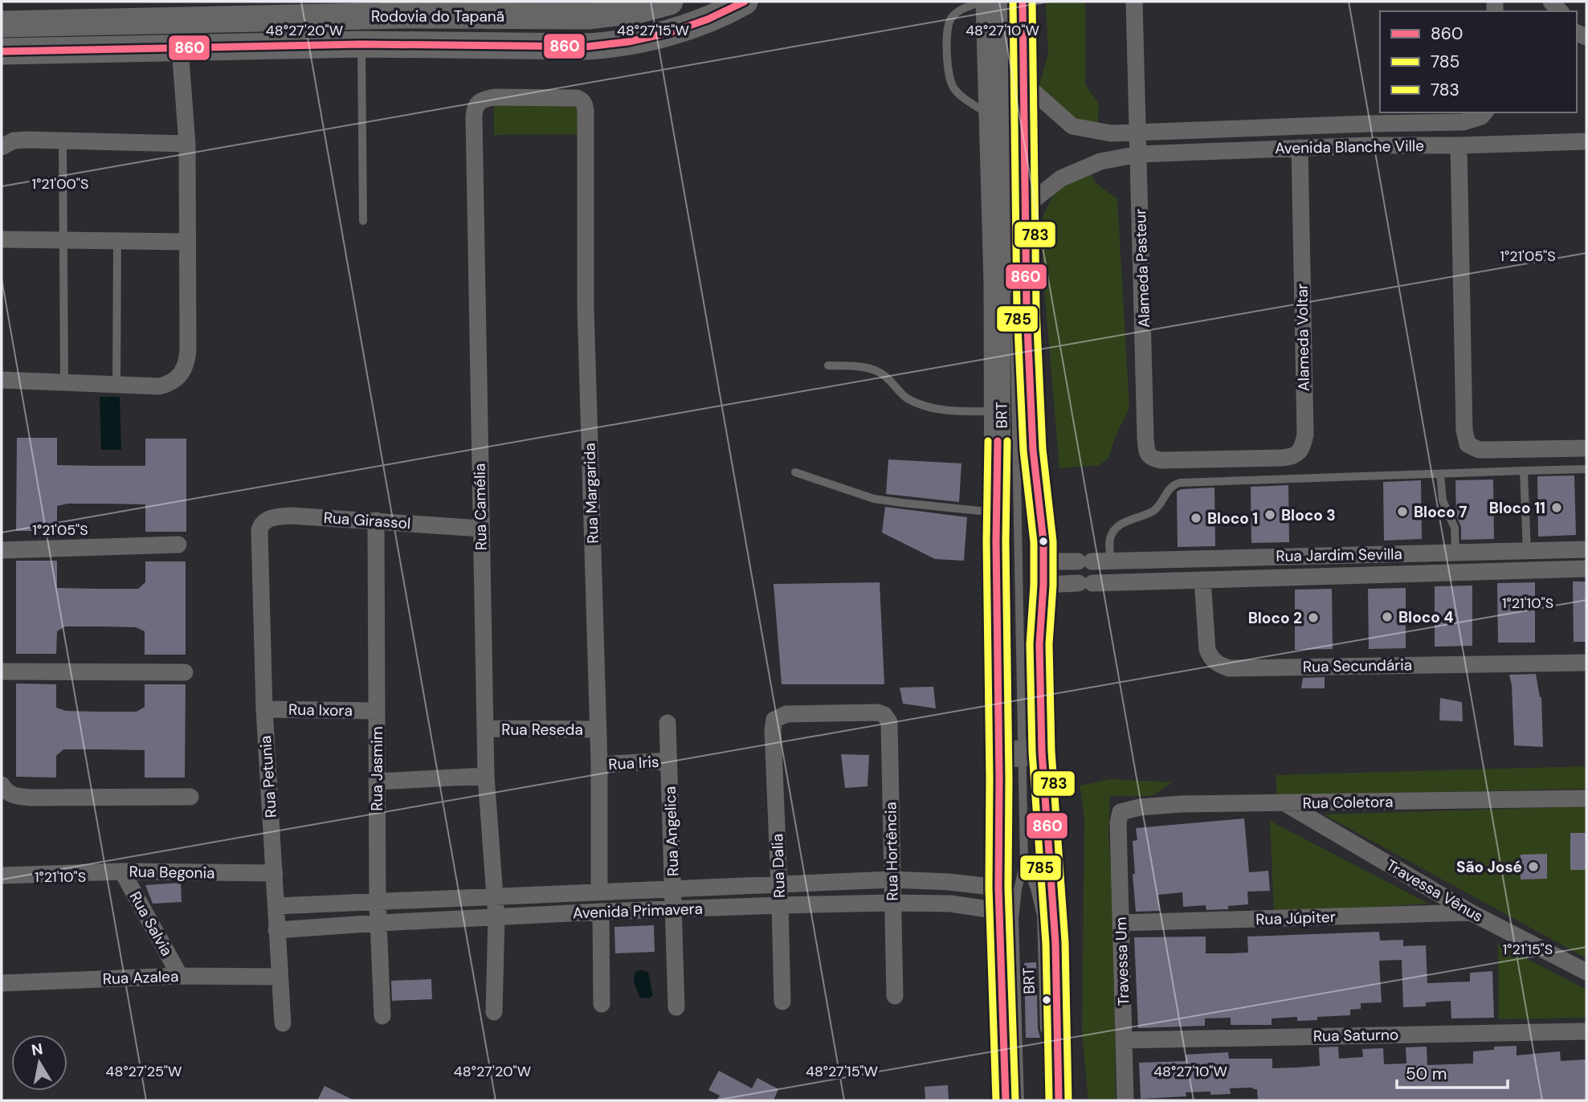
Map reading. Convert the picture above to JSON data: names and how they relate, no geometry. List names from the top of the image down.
{
  "streets": {
    "main road": ["Rodovia do Tapanã"],
    "street": [
      "Avenida Blanche Ville",
      "Alameda Pasteur",
      "Alameda Voltar",
      "Rua Margarida",
      "Rua Camélia",
      "Rua Girassol",
      "Rua Jardim Sevilla",
      "Rua Secundária",
      "Rua Ixora",
      "Rua Reseda",
      "Rua Iris",
      "Rua Jasmim",
      "Rua Petunia",
      "Rua Coletora",
      "Rua Angelica",
      "Rua Hortência",
      "Rua Dalia",
      "Rua Begonia",
      "Travessa Vênus",
      "Avenida Primavera",
      "Rua Júpiter",
      "Rua Salvia",
      "Travessa Um",
      "Rua Azalea",
      "Rua Saturno"
    ],
    "lane": ["BRT"]
  },
  "crossings": [
    ["Avenida Blanche Ville", "Alameda Pasteur"],
    ["Avenida Blanche Ville", "Alameda Voltar"],
    ["Alameda Pasteur", "Alameda Voltar"],
    ["Rua Margarida", "Rua Camélia"],
    ["Rua Margarida", "Rua Reseda"],
    ["Rua Margarida", "Rua Iris"],
    ["Rua Margarida", "Avenida Primavera"],
    ["Rua Camélia", "Rua Girassol"],
    ["Rua Camélia", "Rua Reseda"],
    ["Rua Camélia", "Avenida Primavera"],
    ["Rua Girassol", "Rua Jasmim"],
    ["Rua Girassol", "Rua Petunia"],
    ["Rua Jardim Sevilla", "Rua Secundária"],
    ["Rua Ixora", "Rua Jasmim"],
    ["Rua Ixora", "Rua Petunia"],
    ["Rua Iris", "Rua Angelica"],
    ["Rua Jasmim", "Avenida Primavera"],
    ["Rua Petunia", "Rua Begonia"],
    ["Rua Petunia", "Avenida Primavera"],
    ["Rua Petunia", "Rua Azalea"],
    ["Rua Coletora", "Travessa Vênus"],
    ["Rua Coletora", "Travessa Um"],
    ["Rua Angelica", "Avenida Primavera"],
    ["Rua Hortência", "Rua Dalia"],
    ["Rua Hortência", "Avenida Primavera"],
    ["Rua Dalia", "Avenida Primavera"],
    ["Rua Begonia", "Rua Salvia"],
    ["Travessa Vênus", "Rua Júpiter"],
    ["Rua Júpiter", "Travessa Um"],
    ["Rua Salvia", "Rua Azalea"],
    ["Travessa Um", "Rua Saturno"]
  ],
  "places": [
    "Bloco 11",
    "Bloco 7",
    "Bloco 3",
    "Bloco 1",
    "Bloco 4",
    "Bloco 2",
    "São José"
  ],
  "lines": ["transit line 860", "transit line 785", "transit line 783"],
  "legend": ["860", "785", "783"],
  "scale_bar": "50 m",
  "north": "top",
  "coordinates": [
    "48°27'20\"W",
    "48°27'15\"W",
    "48°27'10\"W",
    "1°21'00\"S",
    "1°21'05\"S",
    "1°21'10\"S",
    "1°21'15\"S",
    "48°27'25\"W"
  ]
}
